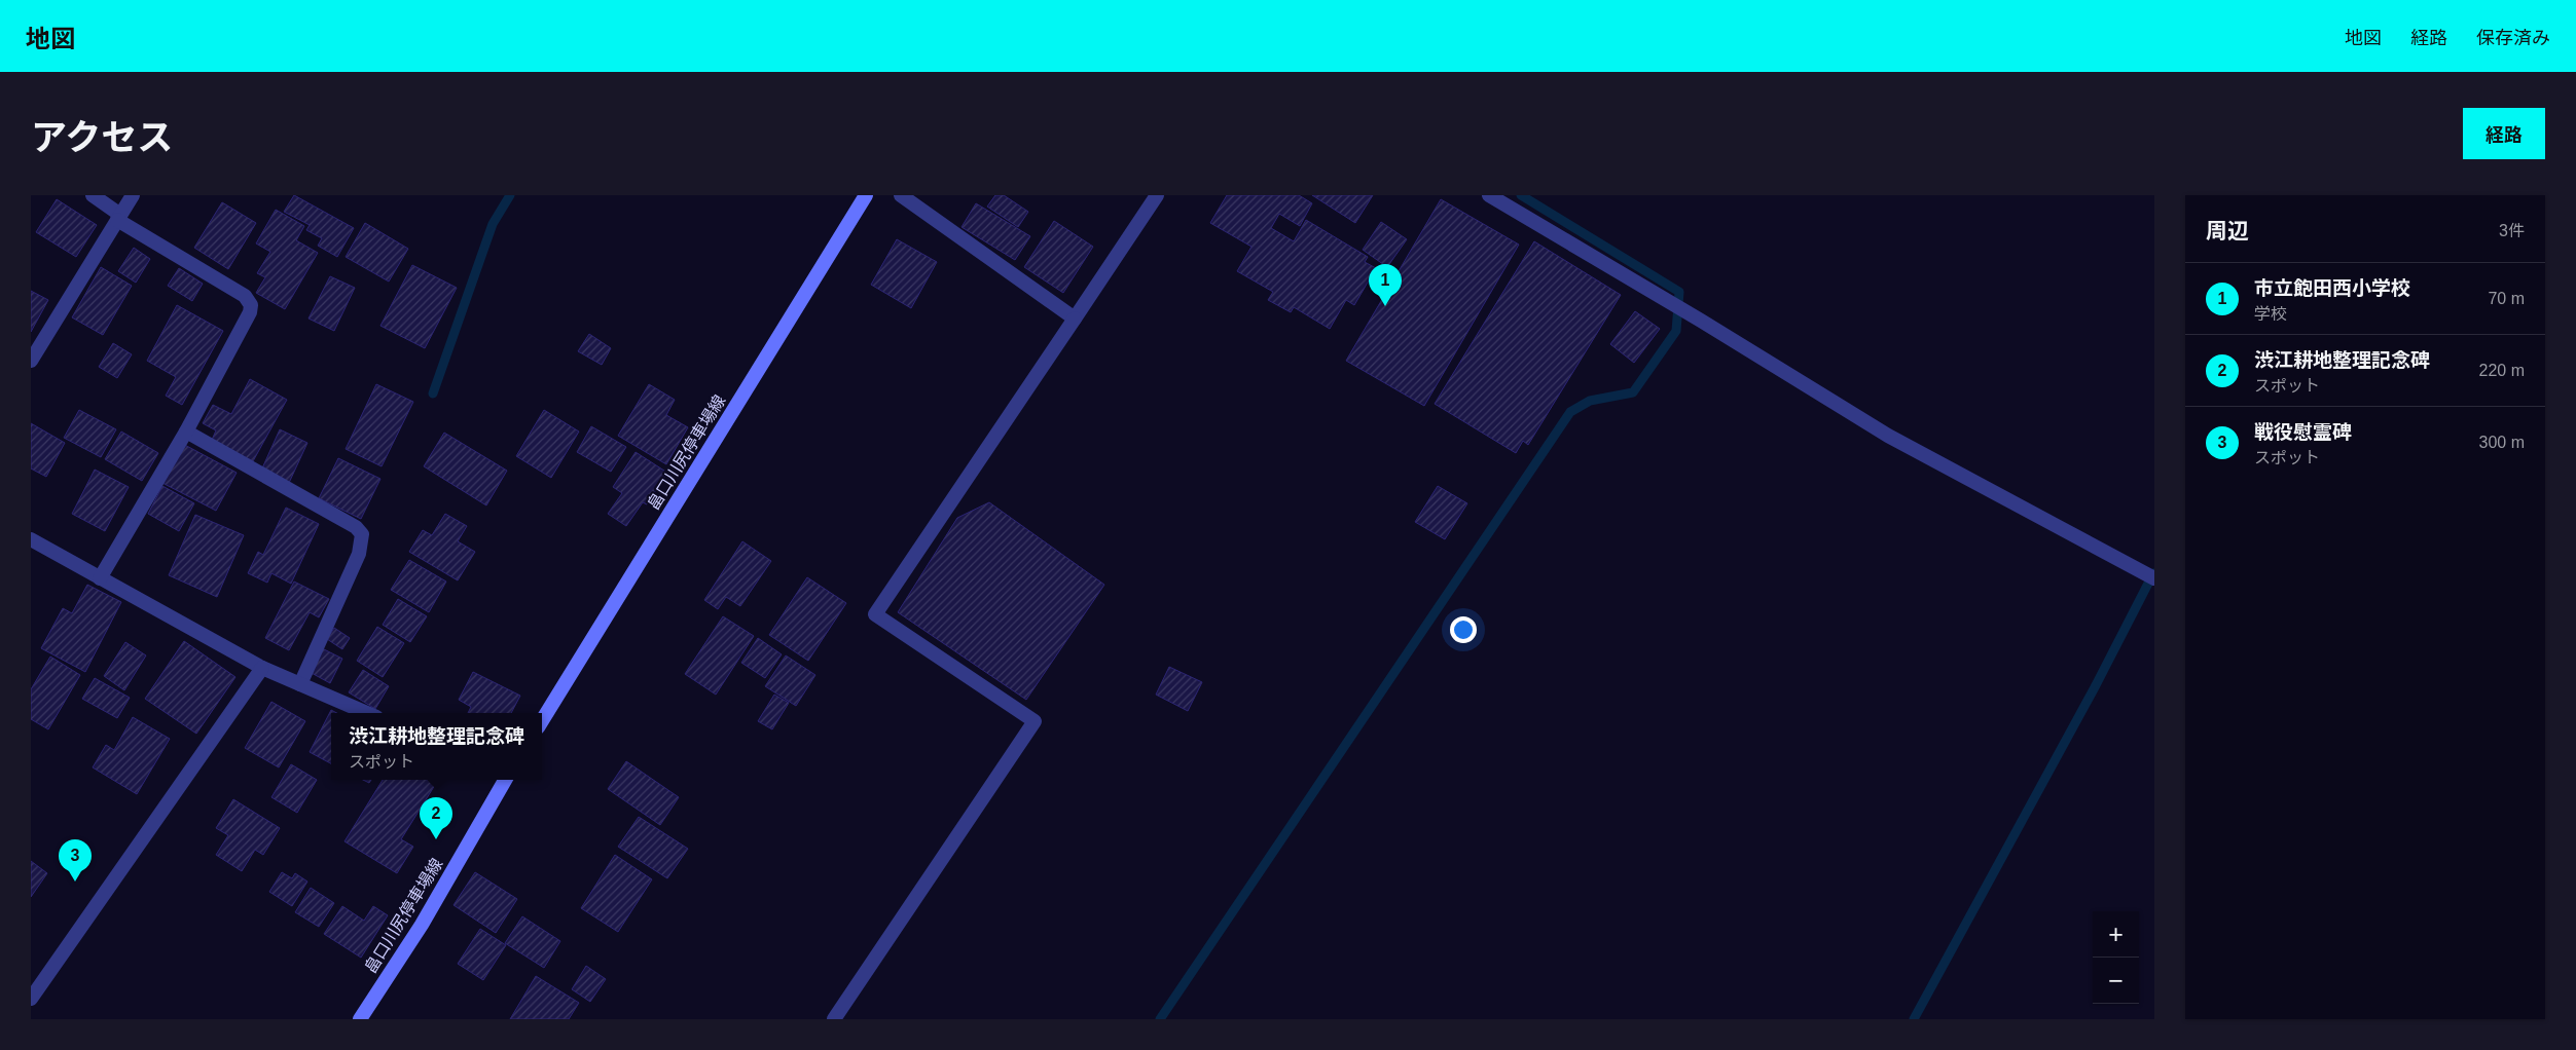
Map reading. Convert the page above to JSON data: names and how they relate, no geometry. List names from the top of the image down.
{
  "streets": {
    "main road": ["畠口川尻停車場線"]
  },
  "page": {
    "header": "地図",
    "nav": ["地図", "経路", "保存済み"],
    "title": "アクセス",
    "buttons": "経路",
    "heading": ["周辺", "3件"],
    "list": [
      {
        "mark": "1",
        "name": "市立飽田西小学校",
        "note": "学校",
        "value": "70 m"
      },
      {
        "mark": "2",
        "name": "渋江耕地整理記念碑",
        "note": "スポット",
        "value": "220 m"
      },
      {
        "mark": "3",
        "name": "戦役慰霊碑",
        "note": "スポット",
        "value": "300 m"
      }
    ],
    "pins": ["1", "2", "3"],
    "popup": ["渋江耕地整理記念碑", "スポット"],
    "map_buttons": ["+", "−"]
  }
}
